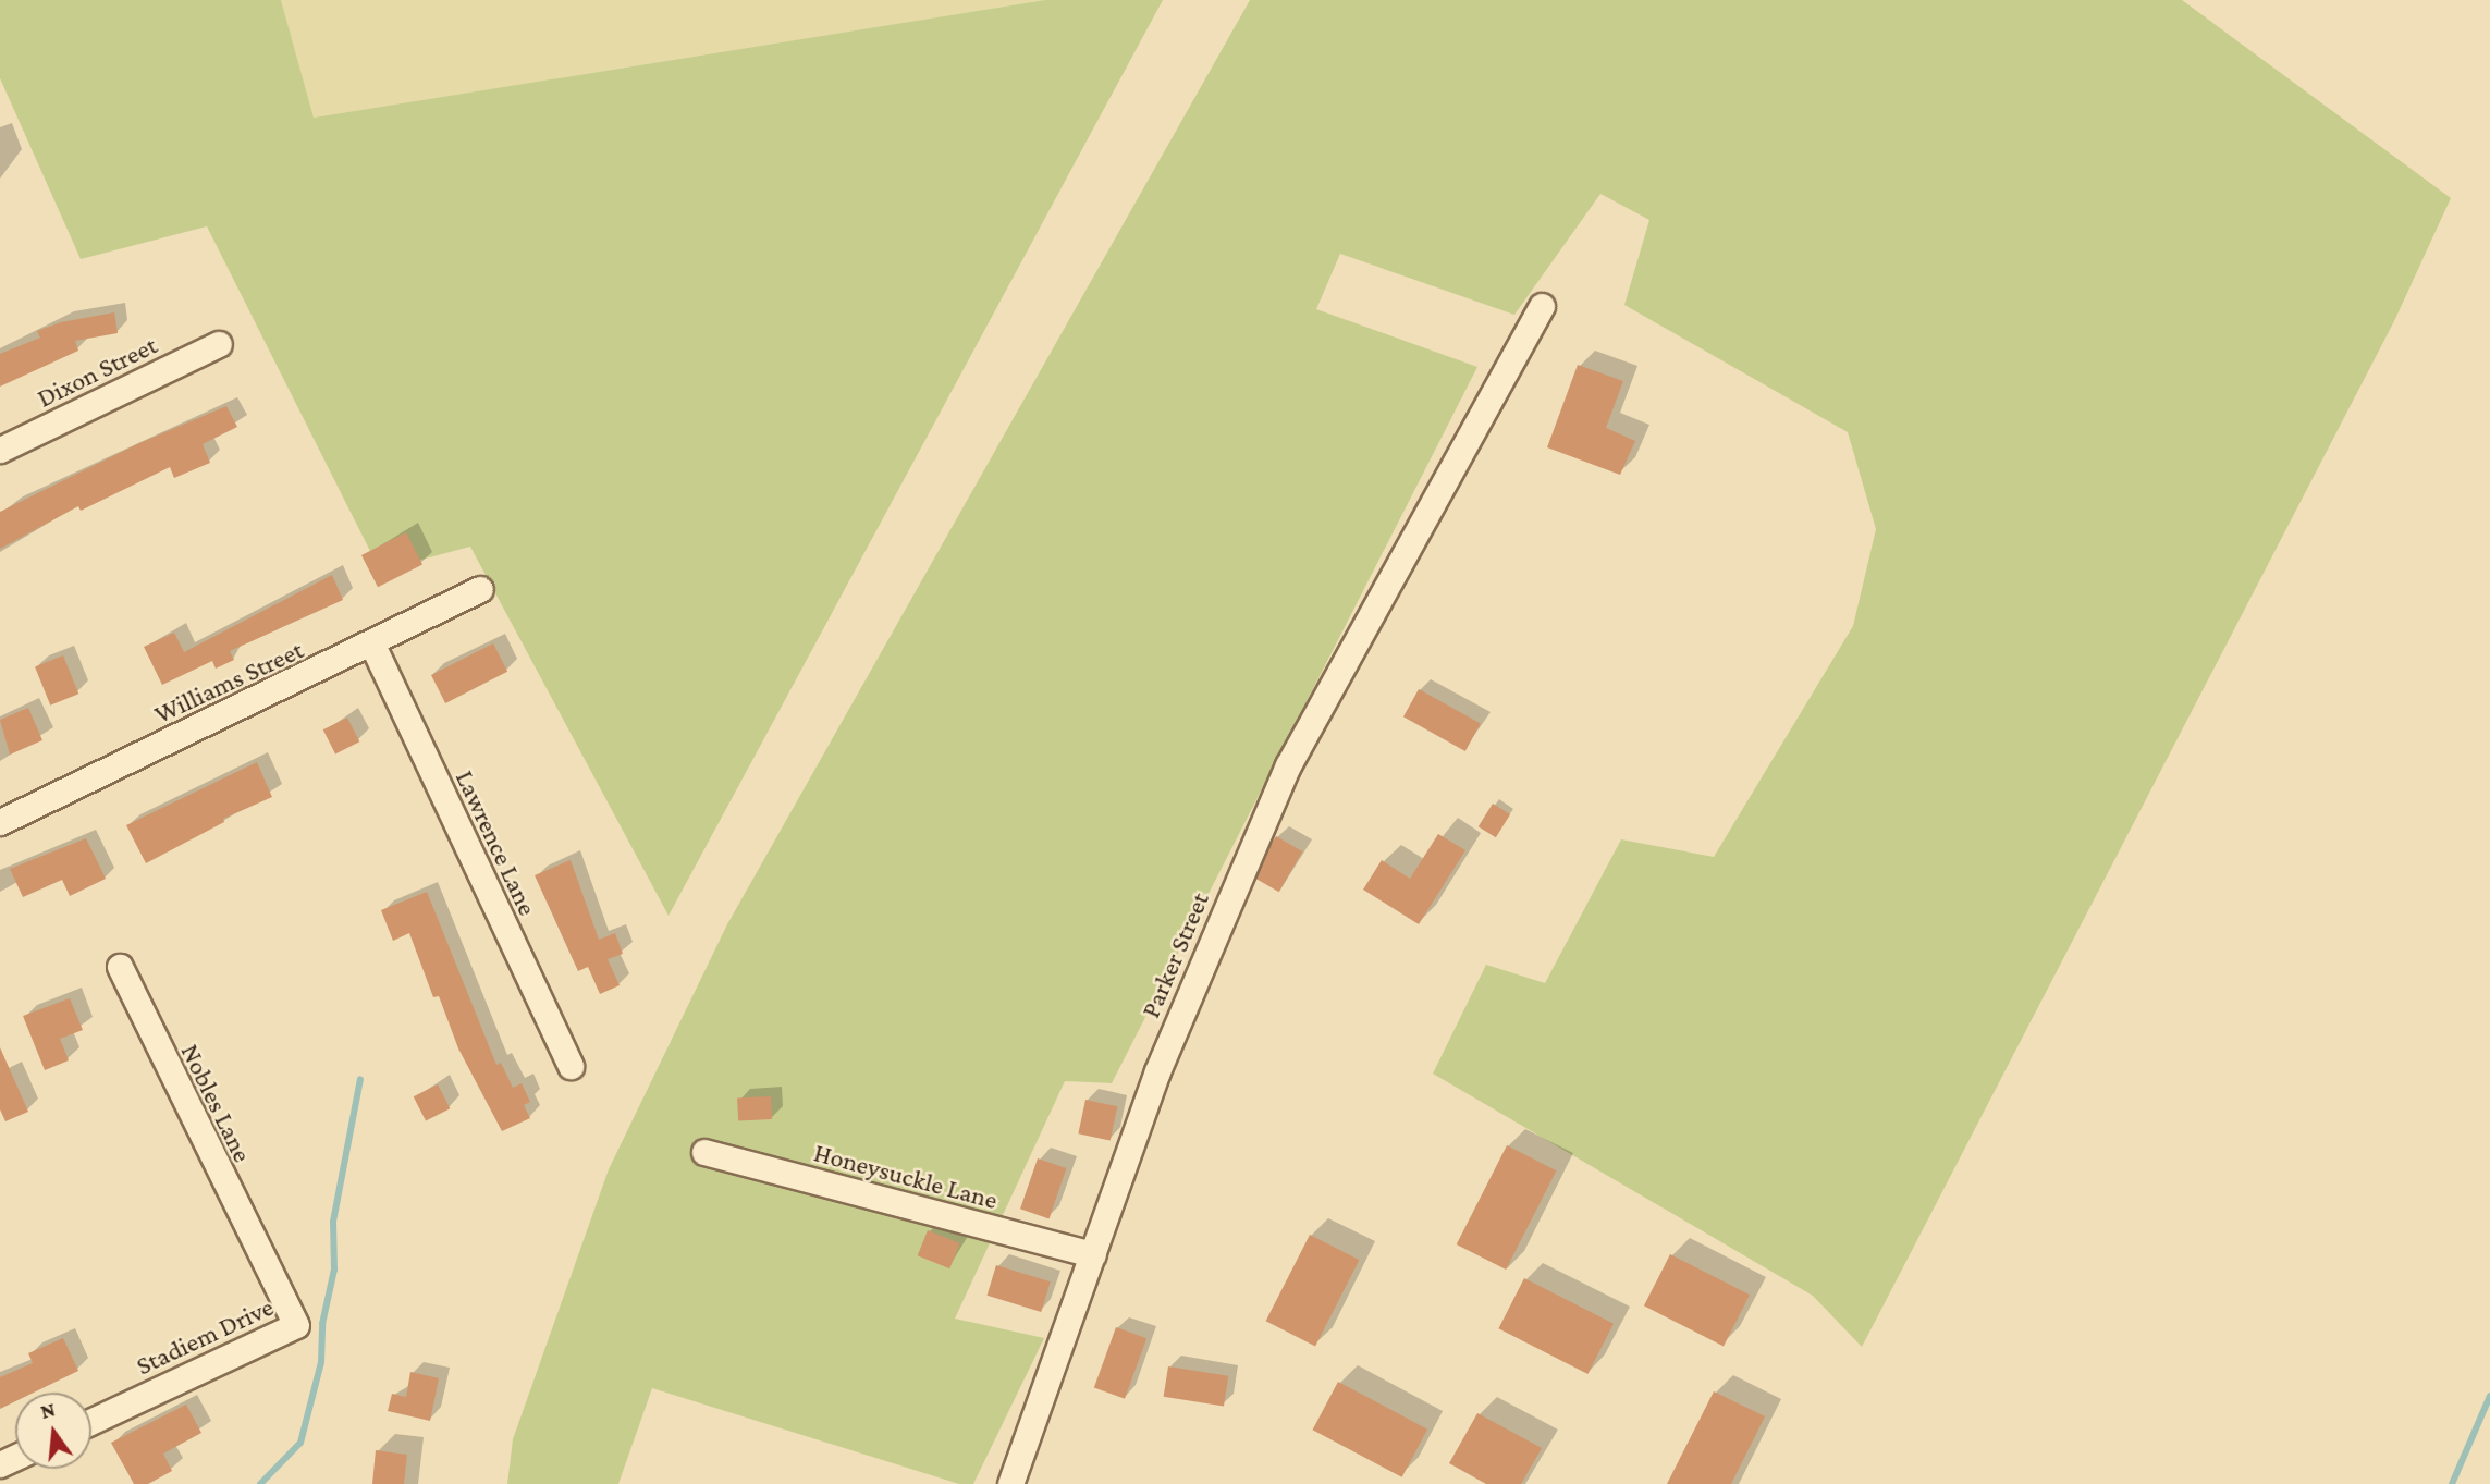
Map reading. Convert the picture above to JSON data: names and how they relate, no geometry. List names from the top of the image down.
{
  "streets": {
    "street": [
      "Dixon Street",
      "Williams Street",
      "Lawrence Lane",
      "Parker Street",
      "Nobles Lane",
      "Honeysuckle Lane",
      "Stadiem Drive"
    ]
  },
  "crossings": [
    ["Williams Street", "Lawrence Lane"],
    ["Parker Street", "Honeysuckle Lane"],
    ["Nobles Lane", "Stadiem Drive"]
  ],
  "north": "top"
}
